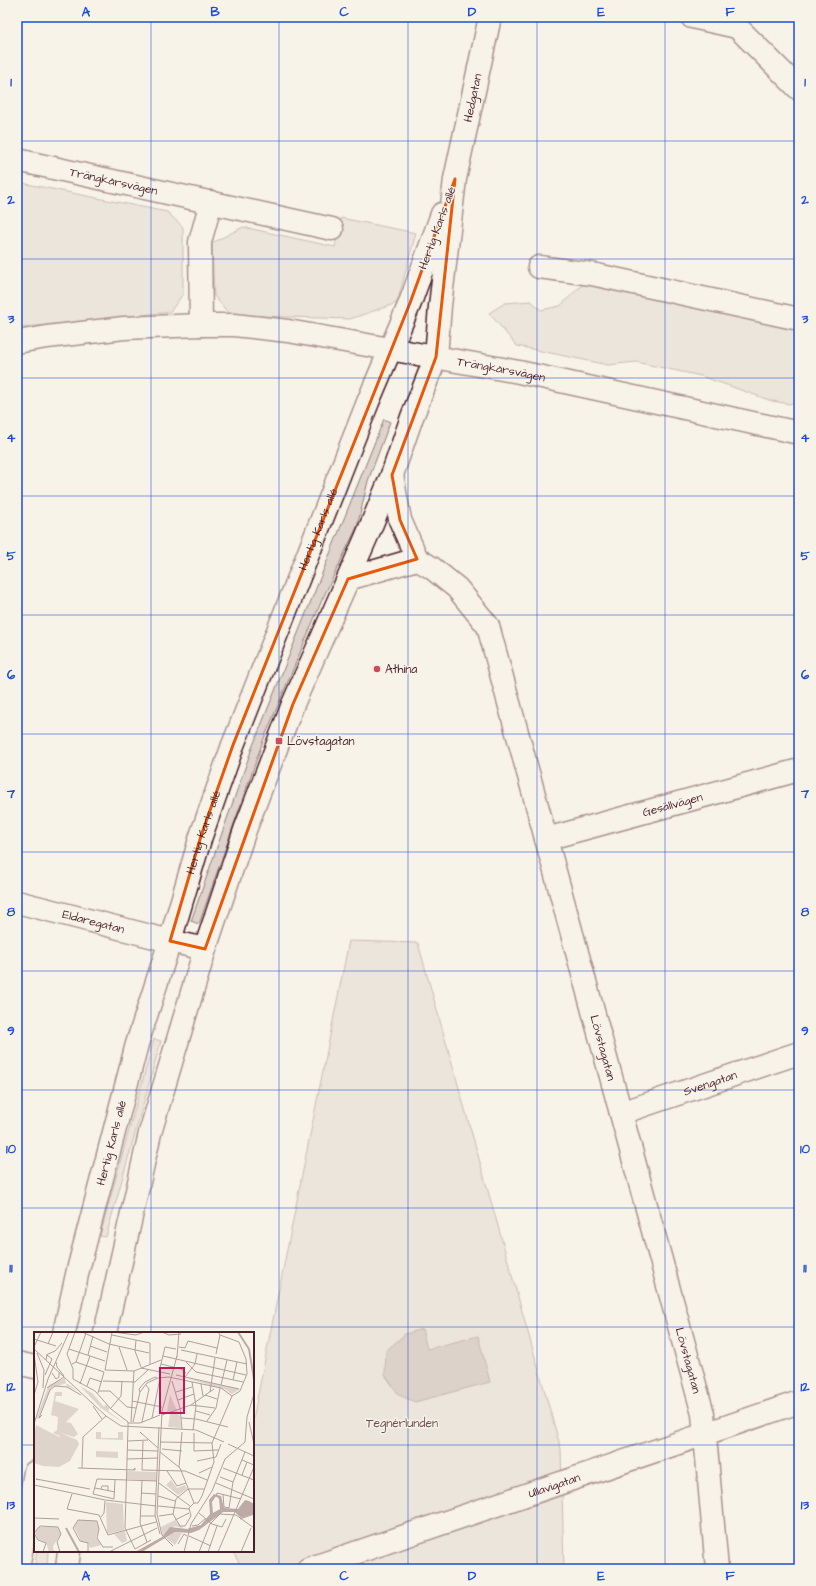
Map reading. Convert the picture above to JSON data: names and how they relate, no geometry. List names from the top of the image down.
{
  "streets": {
    "street": [
      "Hedgatan",
      "Trängkårsvägen",
      "Hertig Karls allé",
      "Gesällvägen",
      "Eldaregatan",
      "Lövstagatan",
      "Svengatan",
      "Ullavigatan"
    ]
  },
  "crossings": [
    ["Hedgatan", "Hertig Karls allé"],
    ["Trängkårsvägen", "Hertig Karls allé"],
    ["Hertig Karls allé", "Eldaregatan"],
    ["Gesällvägen", "Lövstagatan"],
    ["Lövstagatan", "Svengatan"],
    ["Lövstagatan", "Ullavigatan"]
  ],
  "parks": ["Tegnérlunden"],
  "places": {
    "other": ["Athina"],
    "transit": ["Lövstagatan"]
  },
  "grid": {
    "columns": [
      "A",
      "B",
      "C",
      "D",
      "E",
      "F"
    ],
    "rows": [
      "1",
      "2",
      "3",
      "4",
      "5",
      "6",
      "7",
      "8",
      "9",
      "10",
      "11",
      "12",
      "13"
    ]
  }
}
